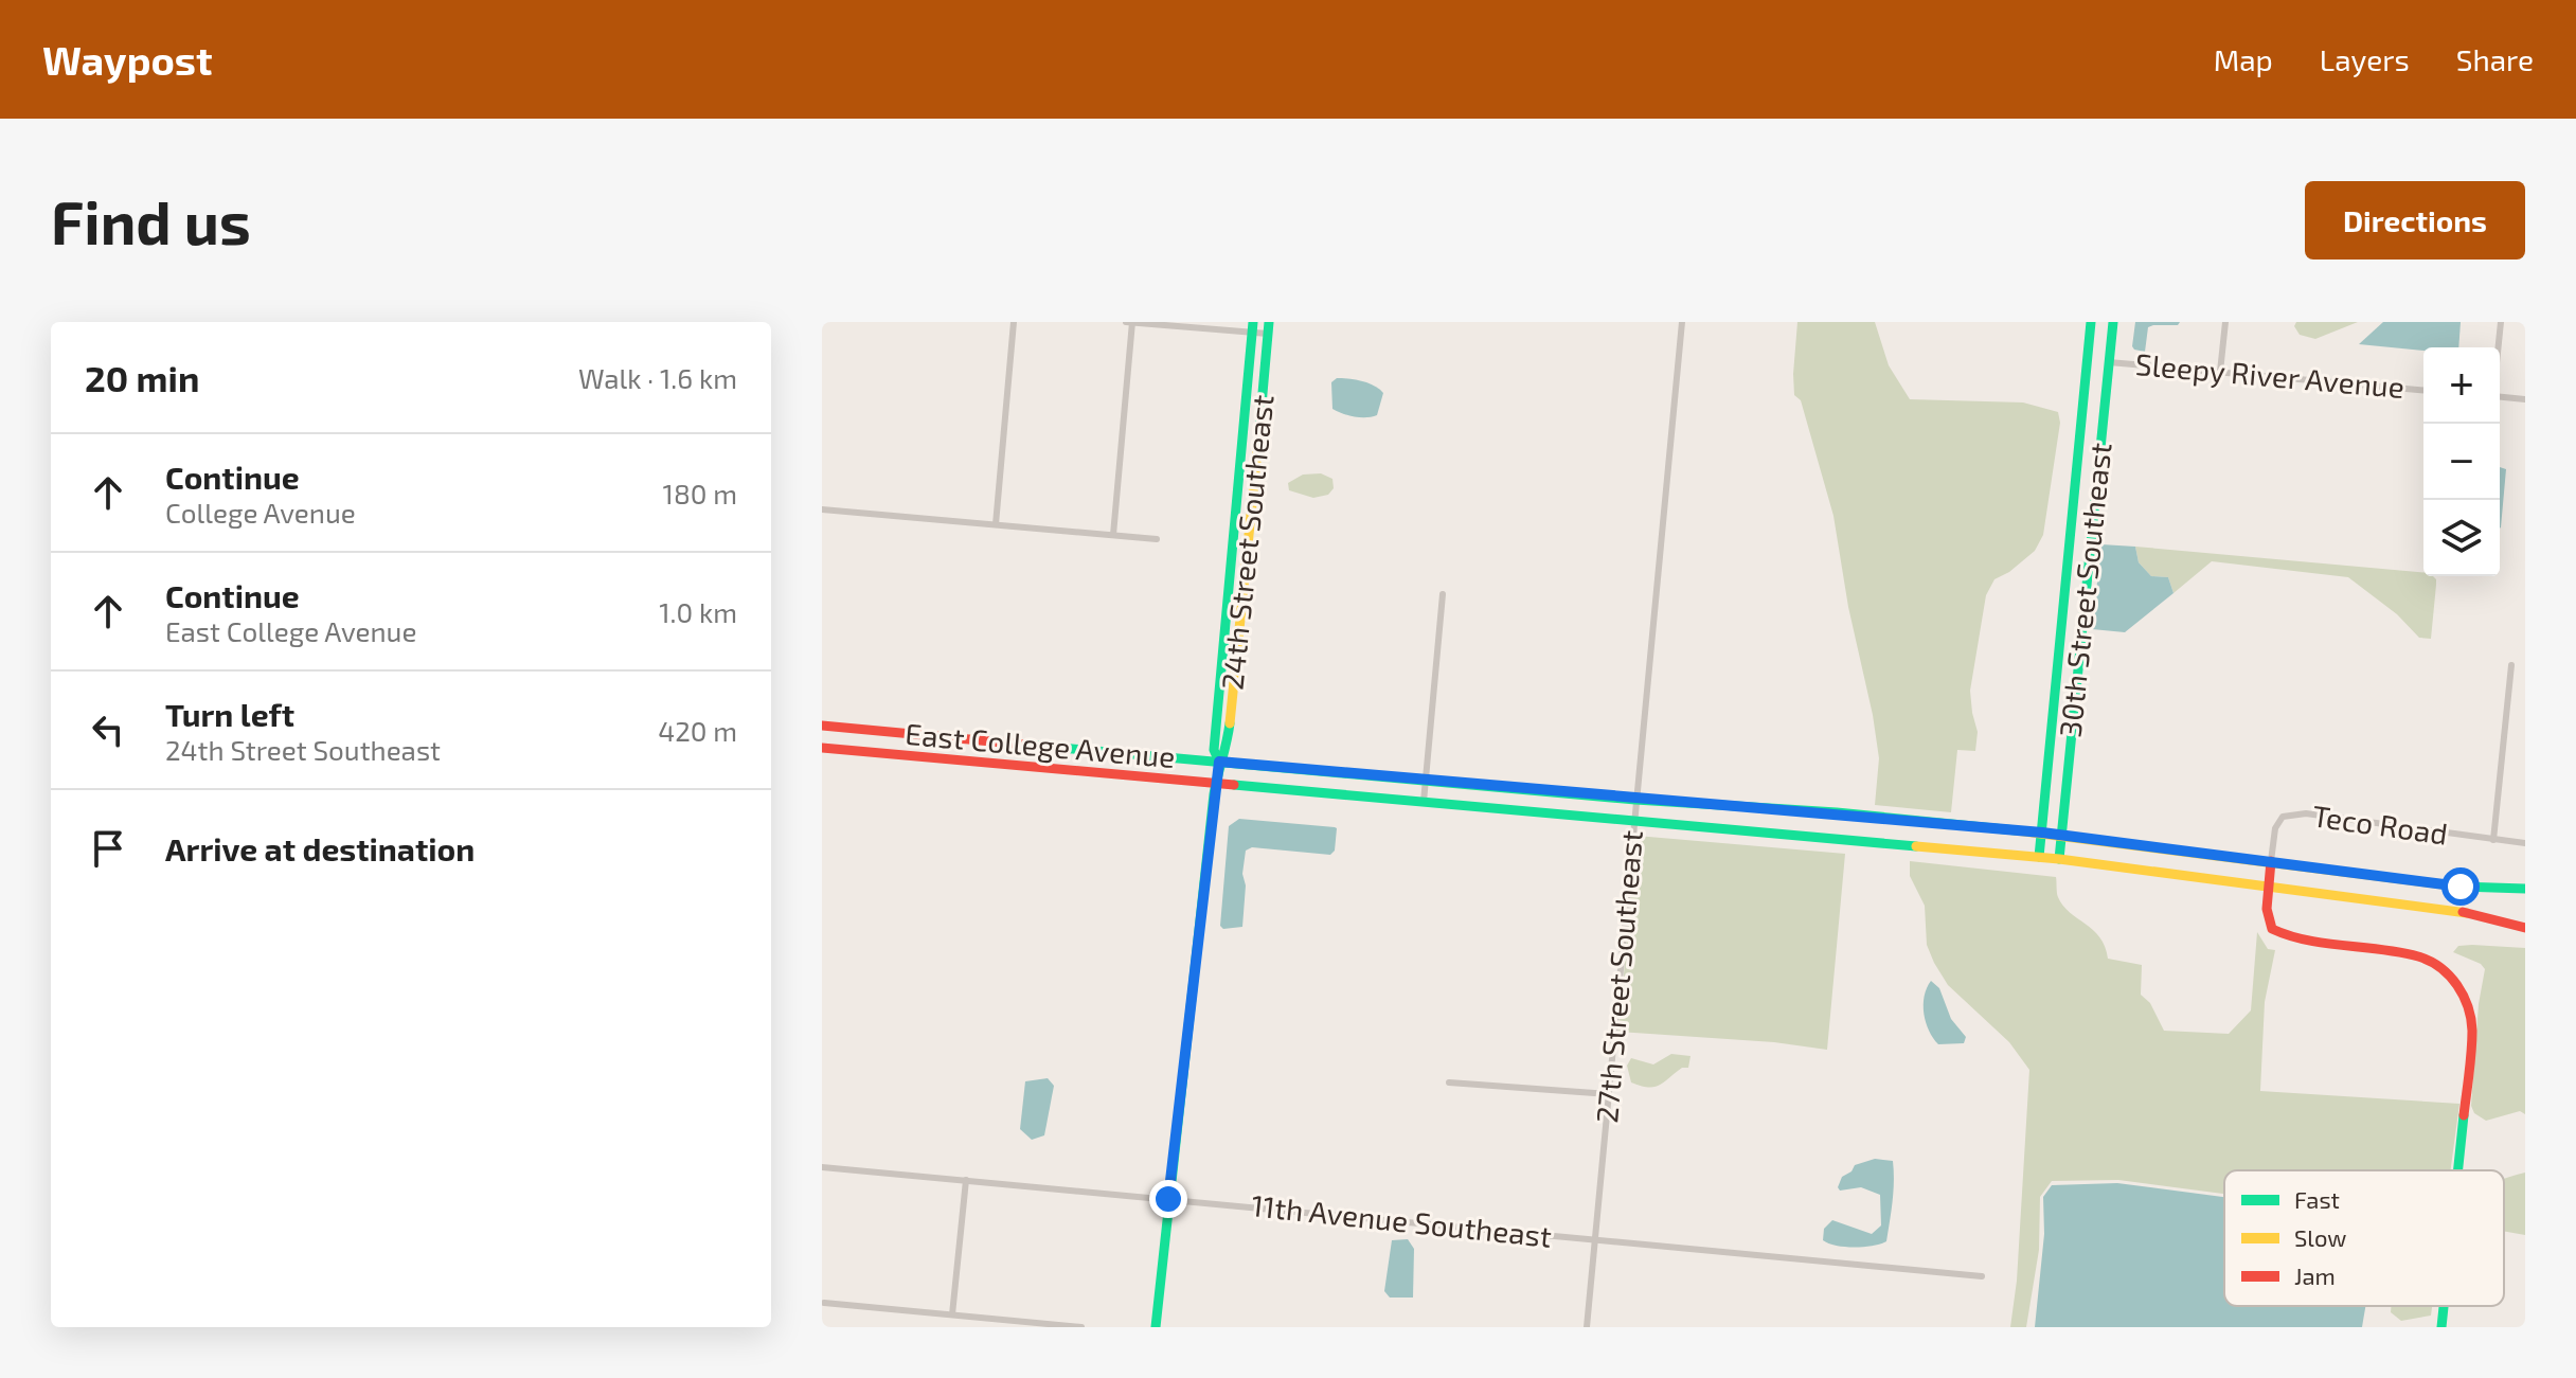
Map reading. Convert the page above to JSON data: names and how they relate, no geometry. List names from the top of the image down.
{
  "streets": {
    "main road": ["24th Street Southeast", "30th Street Southeast", "East College Avenue"],
    "street": [
      "Sleepy River Avenue",
      "Teco Road",
      "27th Street Southeast",
      "11th Avenue Southeast"
    ]
  },
  "crossings": [
    ["Sleepy River Avenue", "30th Street Southeast"],
    ["24th Street Southeast", "East College Avenue"],
    ["24th Street Southeast", "11th Avenue Southeast"],
    ["30th Street Southeast", "East College Avenue"],
    ["East College Avenue", "Teco Road"],
    ["East College Avenue", "27th Street Southeast"],
    ["27th Street Southeast", "11th Avenue Southeast"]
  ],
  "legend": ["Fast", "Slow", "Jam"],
  "page": {
    "header": "Waypost",
    "nav": ["Map", "Layers", "Share"],
    "buttons": "Directions",
    "title": "Find us",
    "heading": ["20 min", "Walk · 1.6 km"],
    "map_buttons": ["+", "−"],
    "list": [
      ["Continue", "College Avenue", "180 m"],
      ["Continue", "East College Avenue", "1.0 km"],
      ["Turn left", "24th Street Southeast", "420 m"],
      "Arrive at destination"
    ]
  }
}
